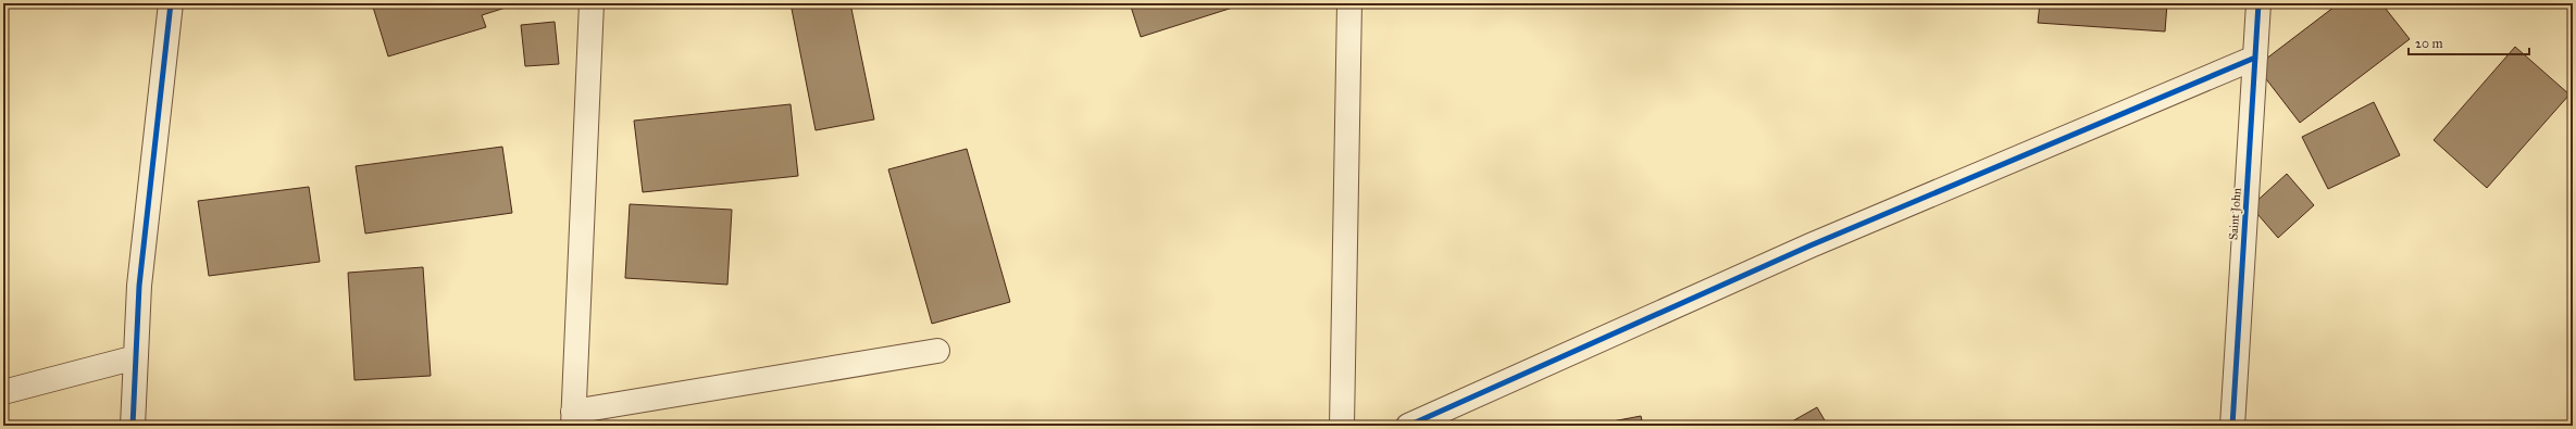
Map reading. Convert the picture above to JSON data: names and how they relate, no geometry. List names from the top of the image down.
{
  "streets": {
    "street": ["Saint John"]
  },
  "scale_bar": "20 m"
}
